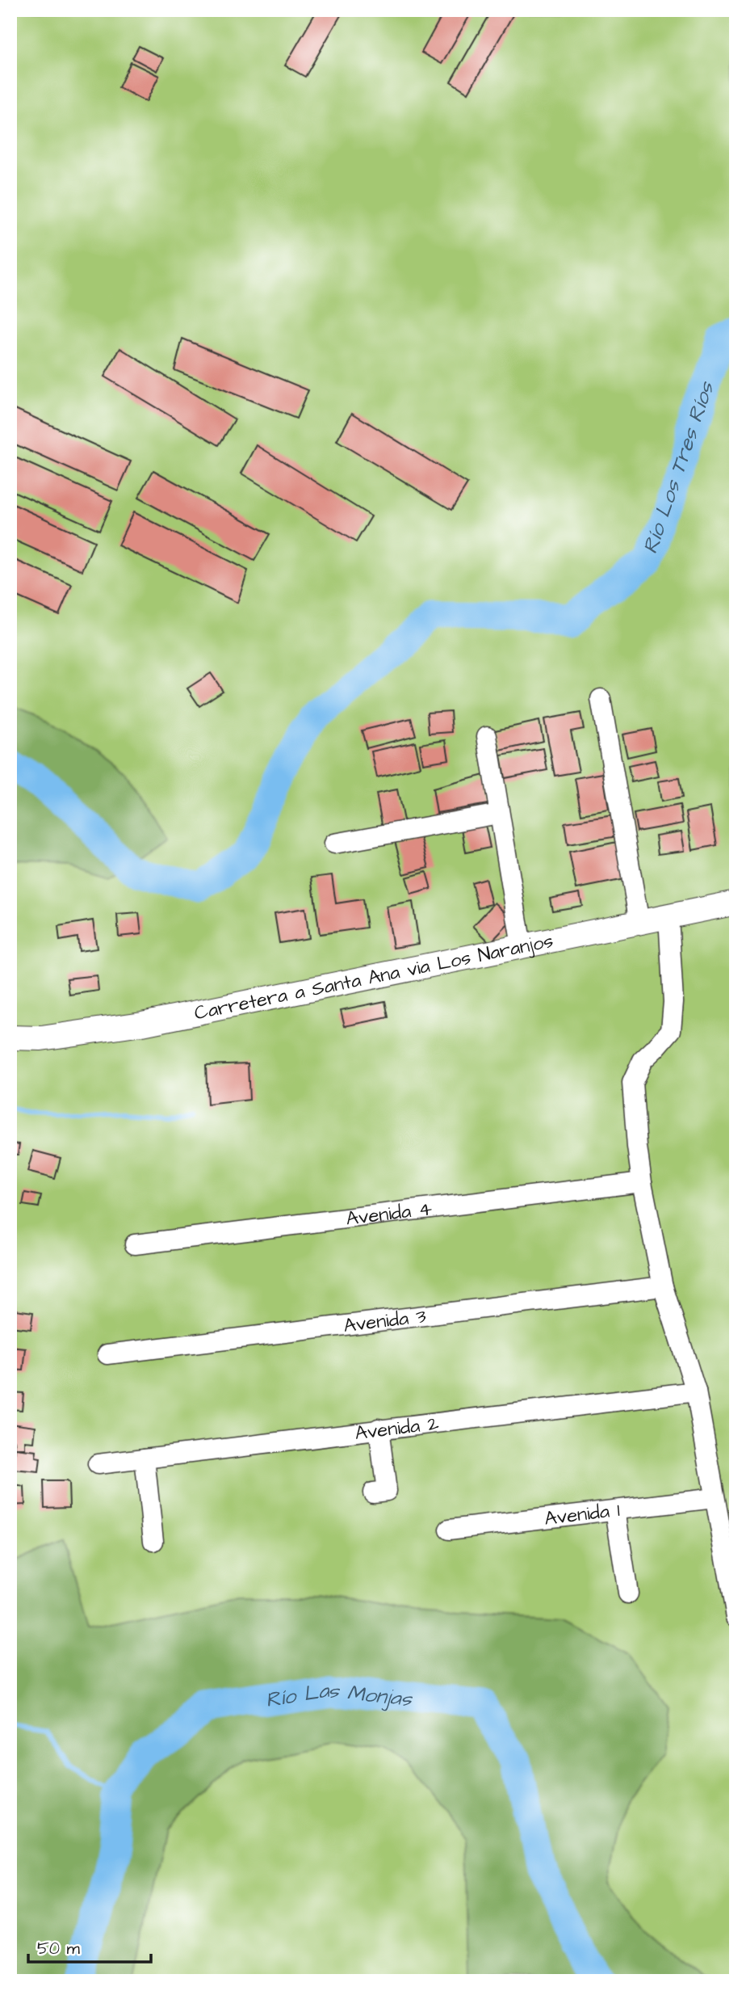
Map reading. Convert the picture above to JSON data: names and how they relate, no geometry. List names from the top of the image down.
{
  "streets": {
    "main road": ["Carretera a Santa Ana via Los Naranjos"],
    "street": [
      "Avenida 4",
      "Avenida 3",
      "Avenida 2",
      "Avenida 1"
    ]
  },
  "water": ["Río Los Tres Ríos", "Río Las Monjas"],
  "scale_bar": "50 m"
}
